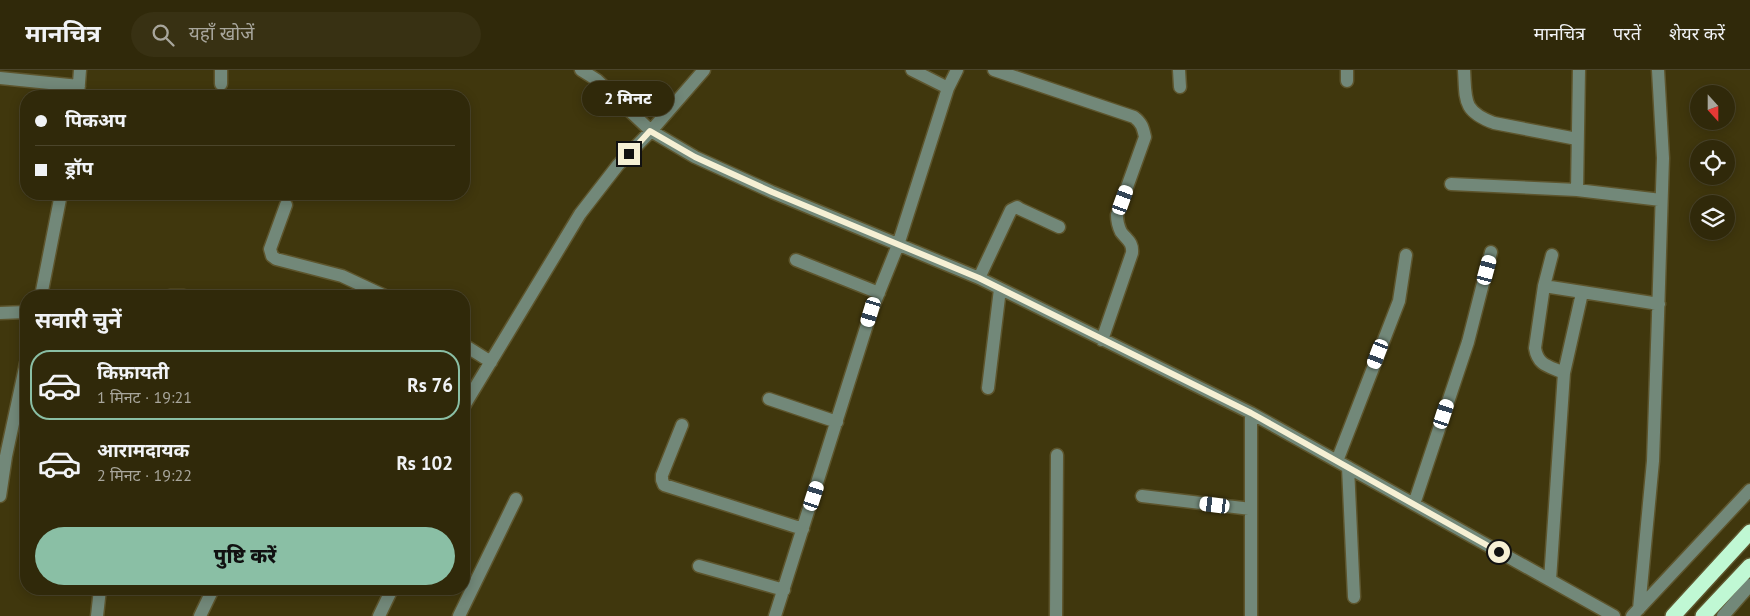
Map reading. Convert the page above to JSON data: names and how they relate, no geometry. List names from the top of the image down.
{
  "north": "bottom",
  "page": {
    "header": "मानचित्र",
    "search": "यहाँ खोजें",
    "nav": ["मानचित्र", "परतें", "शेयर करें"],
    "bubble": "2 मिनट",
    "banner": ["पिकअप", "ड्रॉप"],
    "heading": "सवारी चुनें",
    "list": [
      {
        "name": "किफ़ायती",
        "note": "1 मिनट · 19:21",
        "value": "Rs 76"
      },
      {
        "name": "आरामदायक",
        "note": "2 मिनट · 19:22",
        "value": "Rs 102"
      }
    ],
    "buttons": "पुष्टि करें"
  }
}
